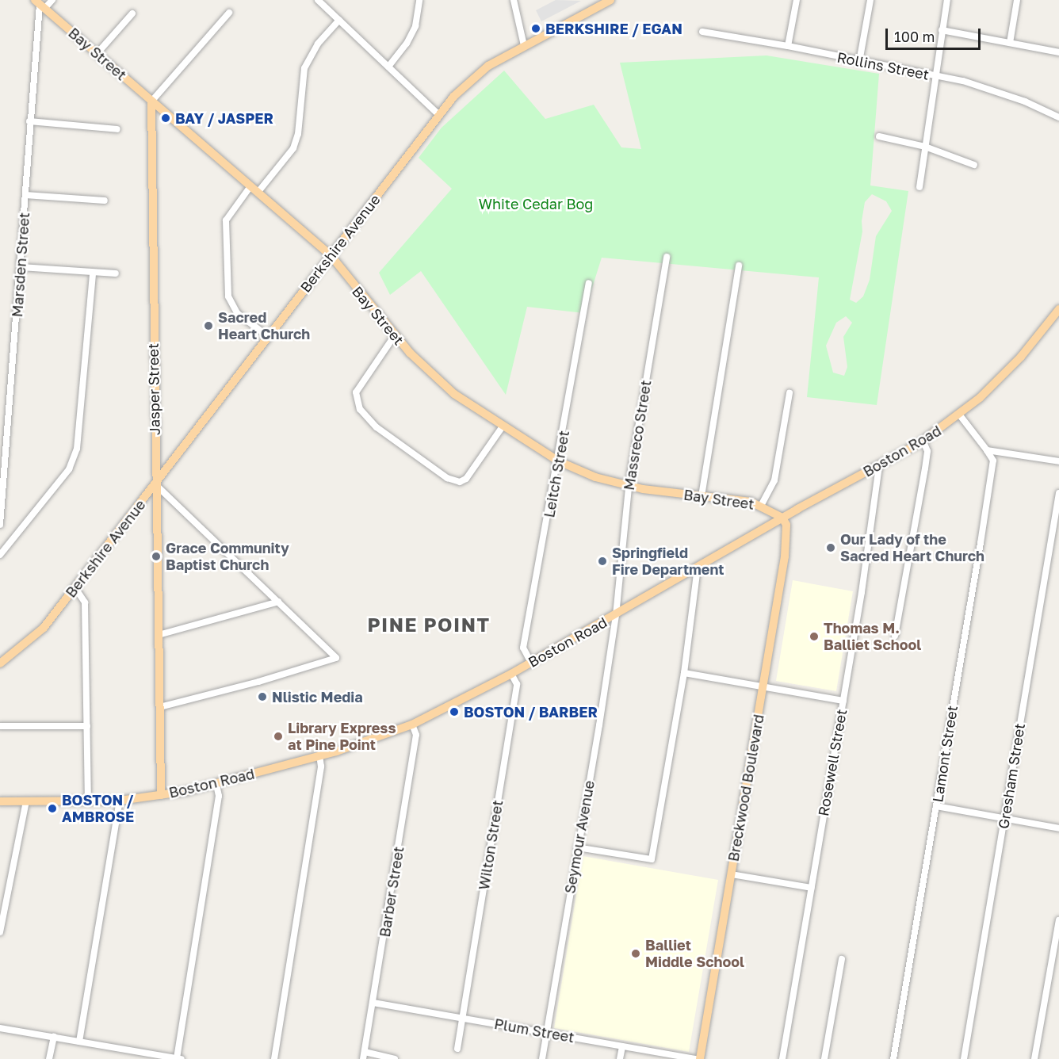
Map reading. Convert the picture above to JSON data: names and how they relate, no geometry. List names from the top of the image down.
{
  "streets": {
    "main road": [
      "Bay Street",
      "Berkshire Avenue",
      "Jasper Street",
      "Boston Road",
      "Breckwood Boulevard"
    ],
    "street": [
      "Rollins Street",
      "Marsden Street",
      "Massreco Street",
      "Leitch Street",
      "Lamont Street",
      "Rosewell Street",
      "Gresham Street",
      "Seymour Avenue",
      "Wilton Street",
      "Barber Street",
      "Plum Street"
    ]
  },
  "crossings": [
    ["Bay Street", "Berkshire Avenue"],
    ["Bay Street", "Marsden Street"],
    ["Bay Street", "Jasper Street"],
    ["Bay Street", "Massreco Street"],
    ["Bay Street", "Boston Road"],
    ["Bay Street", "Leitch Street"],
    ["Bay Street", "Breckwood Boulevard"],
    ["Berkshire Avenue", "Jasper Street"],
    ["Jasper Street", "Boston Road"],
    ["Massreco Street", "Boston Road"],
    ["Massreco Street", "Seymour Avenue"],
    ["Boston Road", "Leitch Street"],
    ["Boston Road", "Rosewell Street"],
    ["Boston Road", "Breckwood Boulevard"],
    ["Boston Road", "Seymour Avenue"],
    ["Boston Road", "Wilton Street"],
    ["Boston Road", "Barber Street"],
    ["Seymour Avenue", "Plum Street"],
    ["Wilton Street", "Plum Street"],
    ["Barber Street", "Plum Street"]
  ],
  "districts": ["PINE POINT"],
  "parks": ["White Cedar Bog"],
  "places": [
    "BERKSHIRE / EGAN",
    "BAY / JASPER",
    "Sacred Heart Church",
    "Our Lady of the Sacred Heart Church",
    "Grace Community Baptist Church",
    "Springfield Fire Department",
    "Thomas M. Balliet School",
    "Nlistic Media",
    "BOSTON / BARBER",
    "Library Express at Pine Point",
    "BOSTON / AMBROSE",
    "Balliet Middle School"
  ],
  "scale_bar": "100 m"
}
